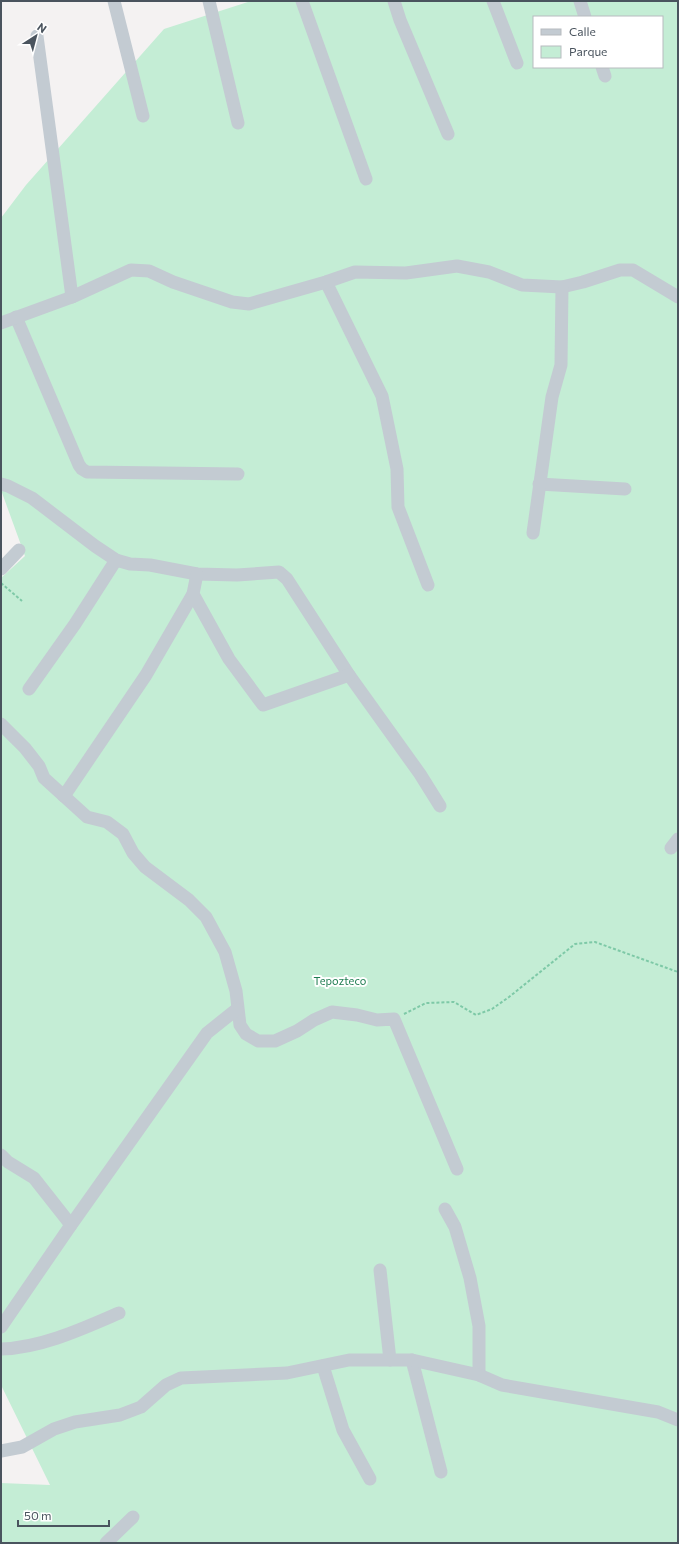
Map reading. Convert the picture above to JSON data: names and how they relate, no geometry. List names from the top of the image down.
{
  "parks": ["Tepozteco"],
  "legend": ["Calle", "Parque"],
  "scale_bar": "50 m",
  "north": "top right"
}
